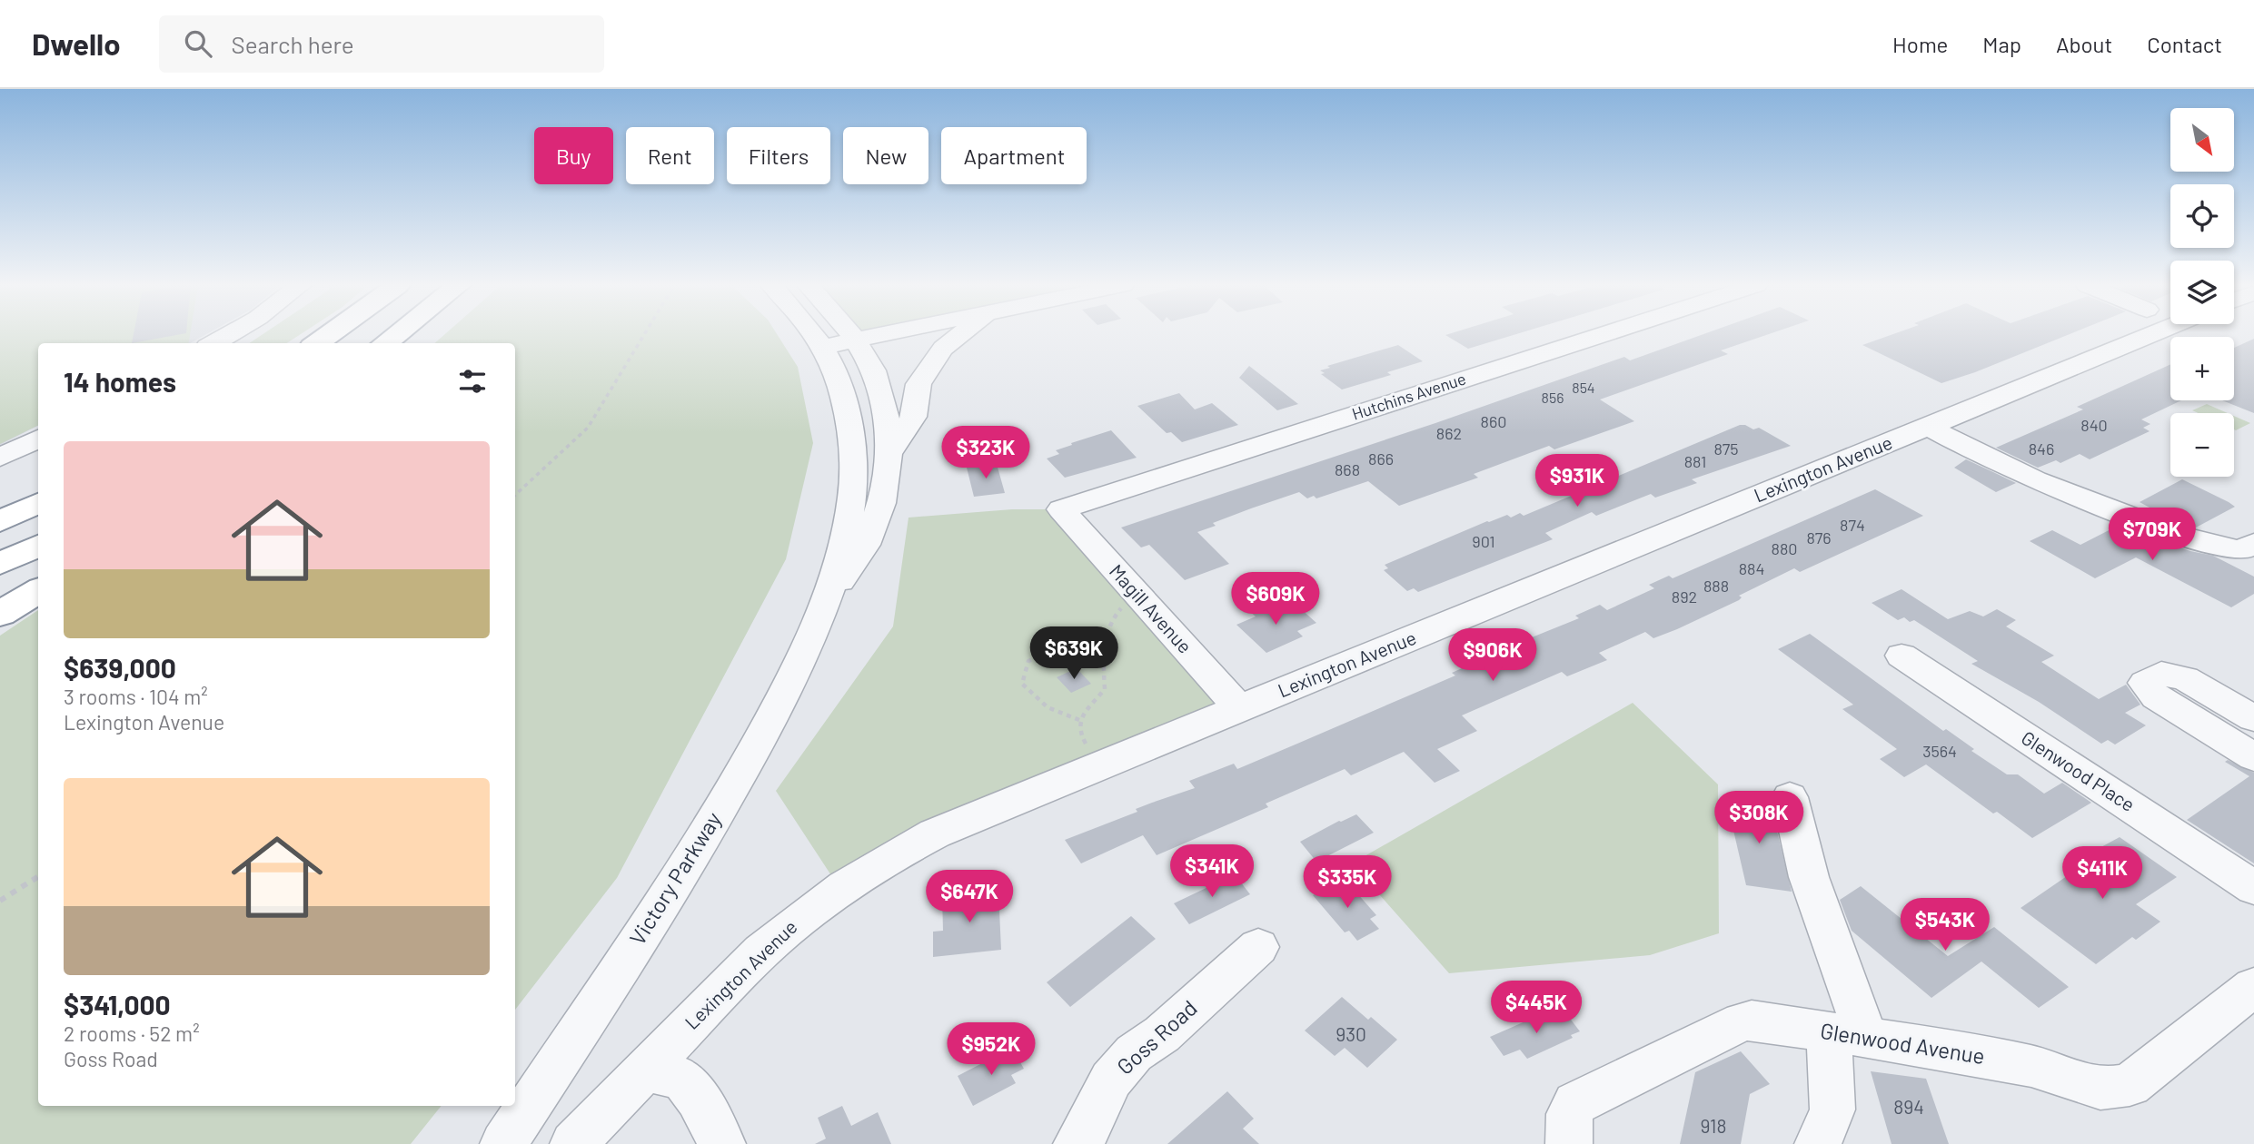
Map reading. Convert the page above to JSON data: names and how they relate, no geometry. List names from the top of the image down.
{
  "streets": {
    "street": [
      "Hutchins Avenue",
      "Lexington Avenue",
      "Magill Avenue",
      "Glenwood Place",
      "Victory Parkway",
      "Goss Road",
      "Glenwood Avenue"
    ]
  },
  "crossings": [
    ["Hutchins Avenue", "Magill Avenue"],
    ["Lexington Avenue", "Magill Avenue"]
  ],
  "house_numbers": [
    "854",
    "856",
    "860",
    "840",
    "862",
    "875",
    "846",
    "866",
    "881",
    "868",
    "874",
    "876",
    "901",
    "880",
    "884",
    "888",
    "892",
    "3564",
    "930",
    "894",
    "918"
  ],
  "north": "bottom right",
  "page": {
    "header": "Dwello",
    "search": "Search here",
    "nav": [
      "Home",
      "Map",
      "About",
      "Contact"
    ],
    "map_buttons": ["+", "−"],
    "chip": [
      "Buy",
      "Rent",
      "Filters",
      "New",
      "Apartment"
    ],
    "heading": "14 homes",
    "list": [
      {
        "name": "$639,000",
        "note": "3 rooms · 104 m² · Lexington Avenue"
      },
      {
        "name": "$341,000",
        "note": "2 rooms · 52 m² · Goss Road"
      }
    ],
    "price": [
      "$323K",
      "$931K",
      "$709K",
      "$609K",
      "$639K",
      "$906K",
      "$308K",
      "$341K",
      "$411K",
      "$335K",
      "$647K",
      "$543K",
      "$445K",
      "$952K"
    ]
  }
}
